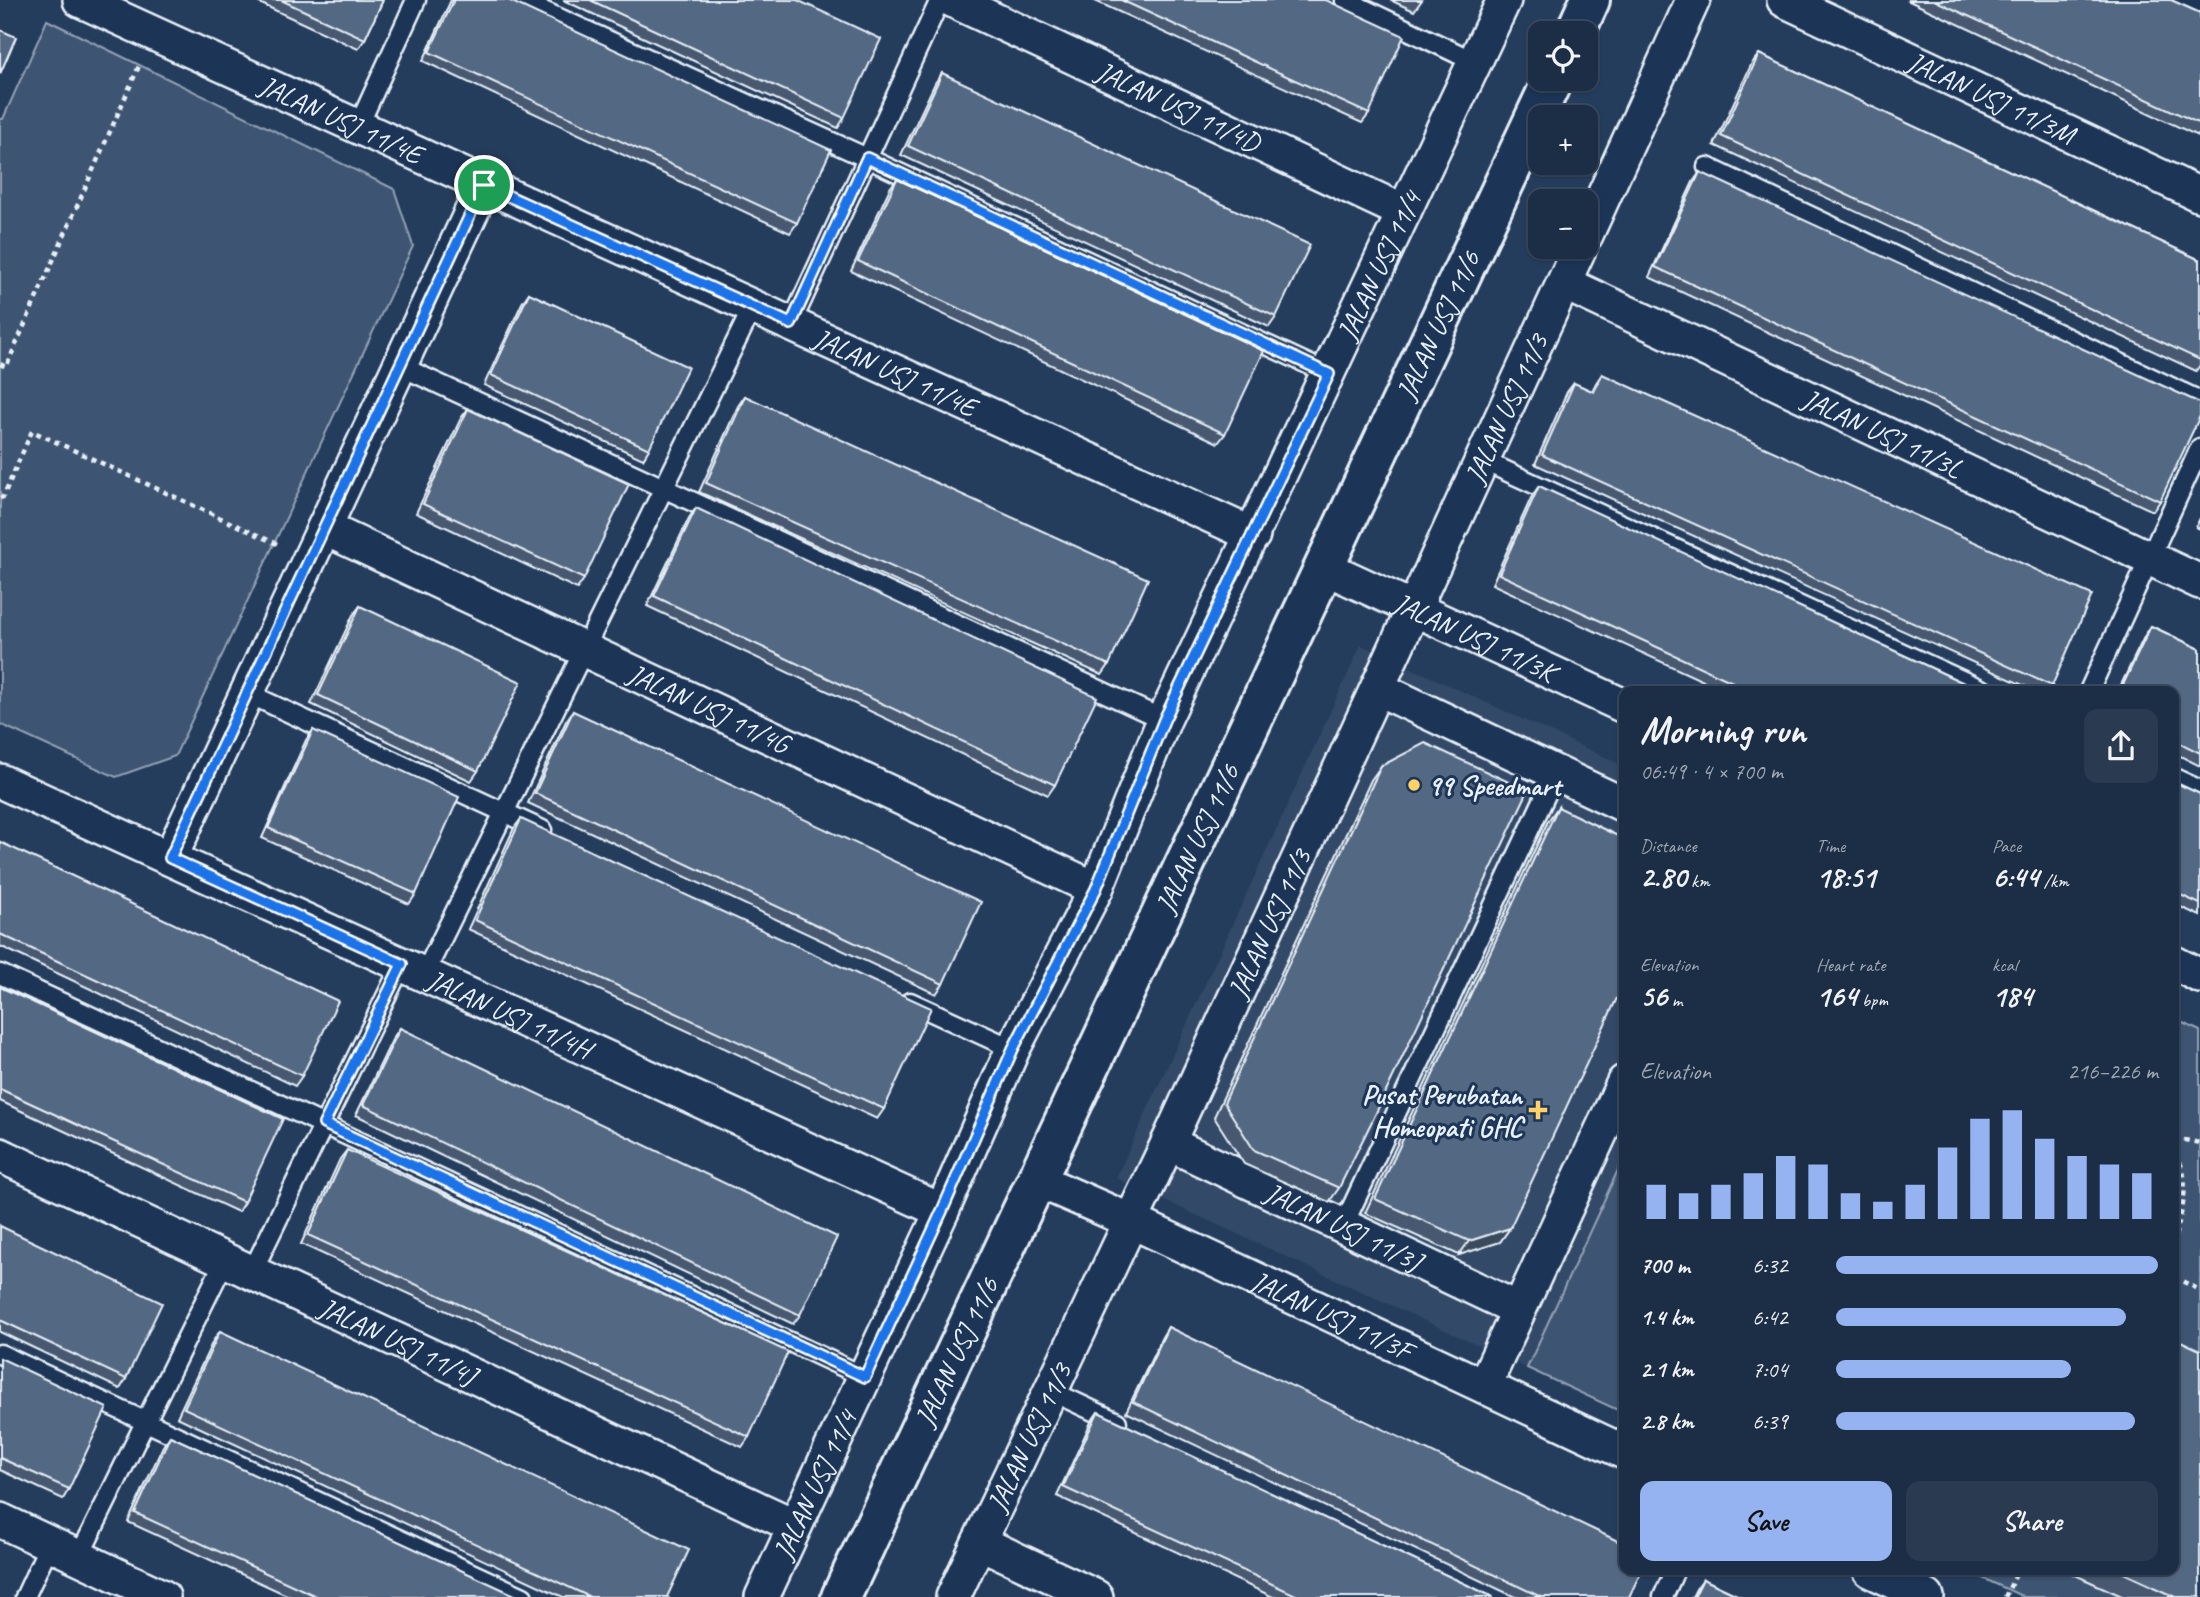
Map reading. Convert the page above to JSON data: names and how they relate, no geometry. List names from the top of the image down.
{
  "streets": {
    "street": [
      "JALAN USJ 11/3M",
      "JALAN USJ 11/4D",
      "JALAN USJ 11/4E",
      "JALAN USJ 11/4",
      "JALAN USJ 11/6",
      "JALAN USJ 11/3",
      "JALAN USJ 11/3L",
      "JALAN USJ 11/3K",
      "JALAN USJ 11/4G",
      "JALAN USJ 11/4H",
      "JALAN USJ 11/3J",
      "JALAN USJ 11/3F",
      "JALAN USJ 11/4J"
    ]
  },
  "crossings": [
    ["JALAN USJ 11/4D", "JALAN USJ 11/4"],
    ["JALAN USJ 11/4E", "JALAN USJ 11/4"],
    ["JALAN USJ 11/4", "JALAN USJ 11/4G"],
    ["JALAN USJ 11/4", "JALAN USJ 11/4H"],
    ["JALAN USJ 11/4", "JALAN USJ 11/4J"],
    ["JALAN USJ 11/6", "JALAN USJ 11/3K"],
    ["JALAN USJ 11/6", "JALAN USJ 11/3F"],
    ["JALAN USJ 11/3", "JALAN USJ 11/3L"],
    ["JALAN USJ 11/3", "JALAN USJ 11/3K"],
    ["JALAN USJ 11/3", "JALAN USJ 11/3J"],
    ["JALAN USJ 11/3", "JALAN USJ 11/3F"]
  ],
  "places": {
    "other": ["99 Speedmart"],
    "health": ["Pusat Perubatan Homeopati GHC"]
  },
  "page": {
    "map_buttons": ["+", "−"],
    "heading": ["Morning run", "06:49 · 4 × 700 m"],
    "stats": [
      ["Distance", "2.80 km"],
      ["Time", "18:51"],
      ["Pace", "6:44 /km"],
      ["Elevation", "56 m"],
      ["Heart rate", "164 bpm"],
      ["kcal", "184"]
    ],
    "chart": ["Elevation", "216–226 m"],
    "list": [
      {
        "name": "700 m",
        "note": "6:32"
      },
      {
        "name": "1.4 km",
        "note": "6:42"
      },
      {
        "name": "2.1 km",
        "note": "7:04"
      },
      {
        "name": "2.8 km",
        "note": "6:39"
      }
    ],
    "buttons": ["Save", "Share"]
  }
}
